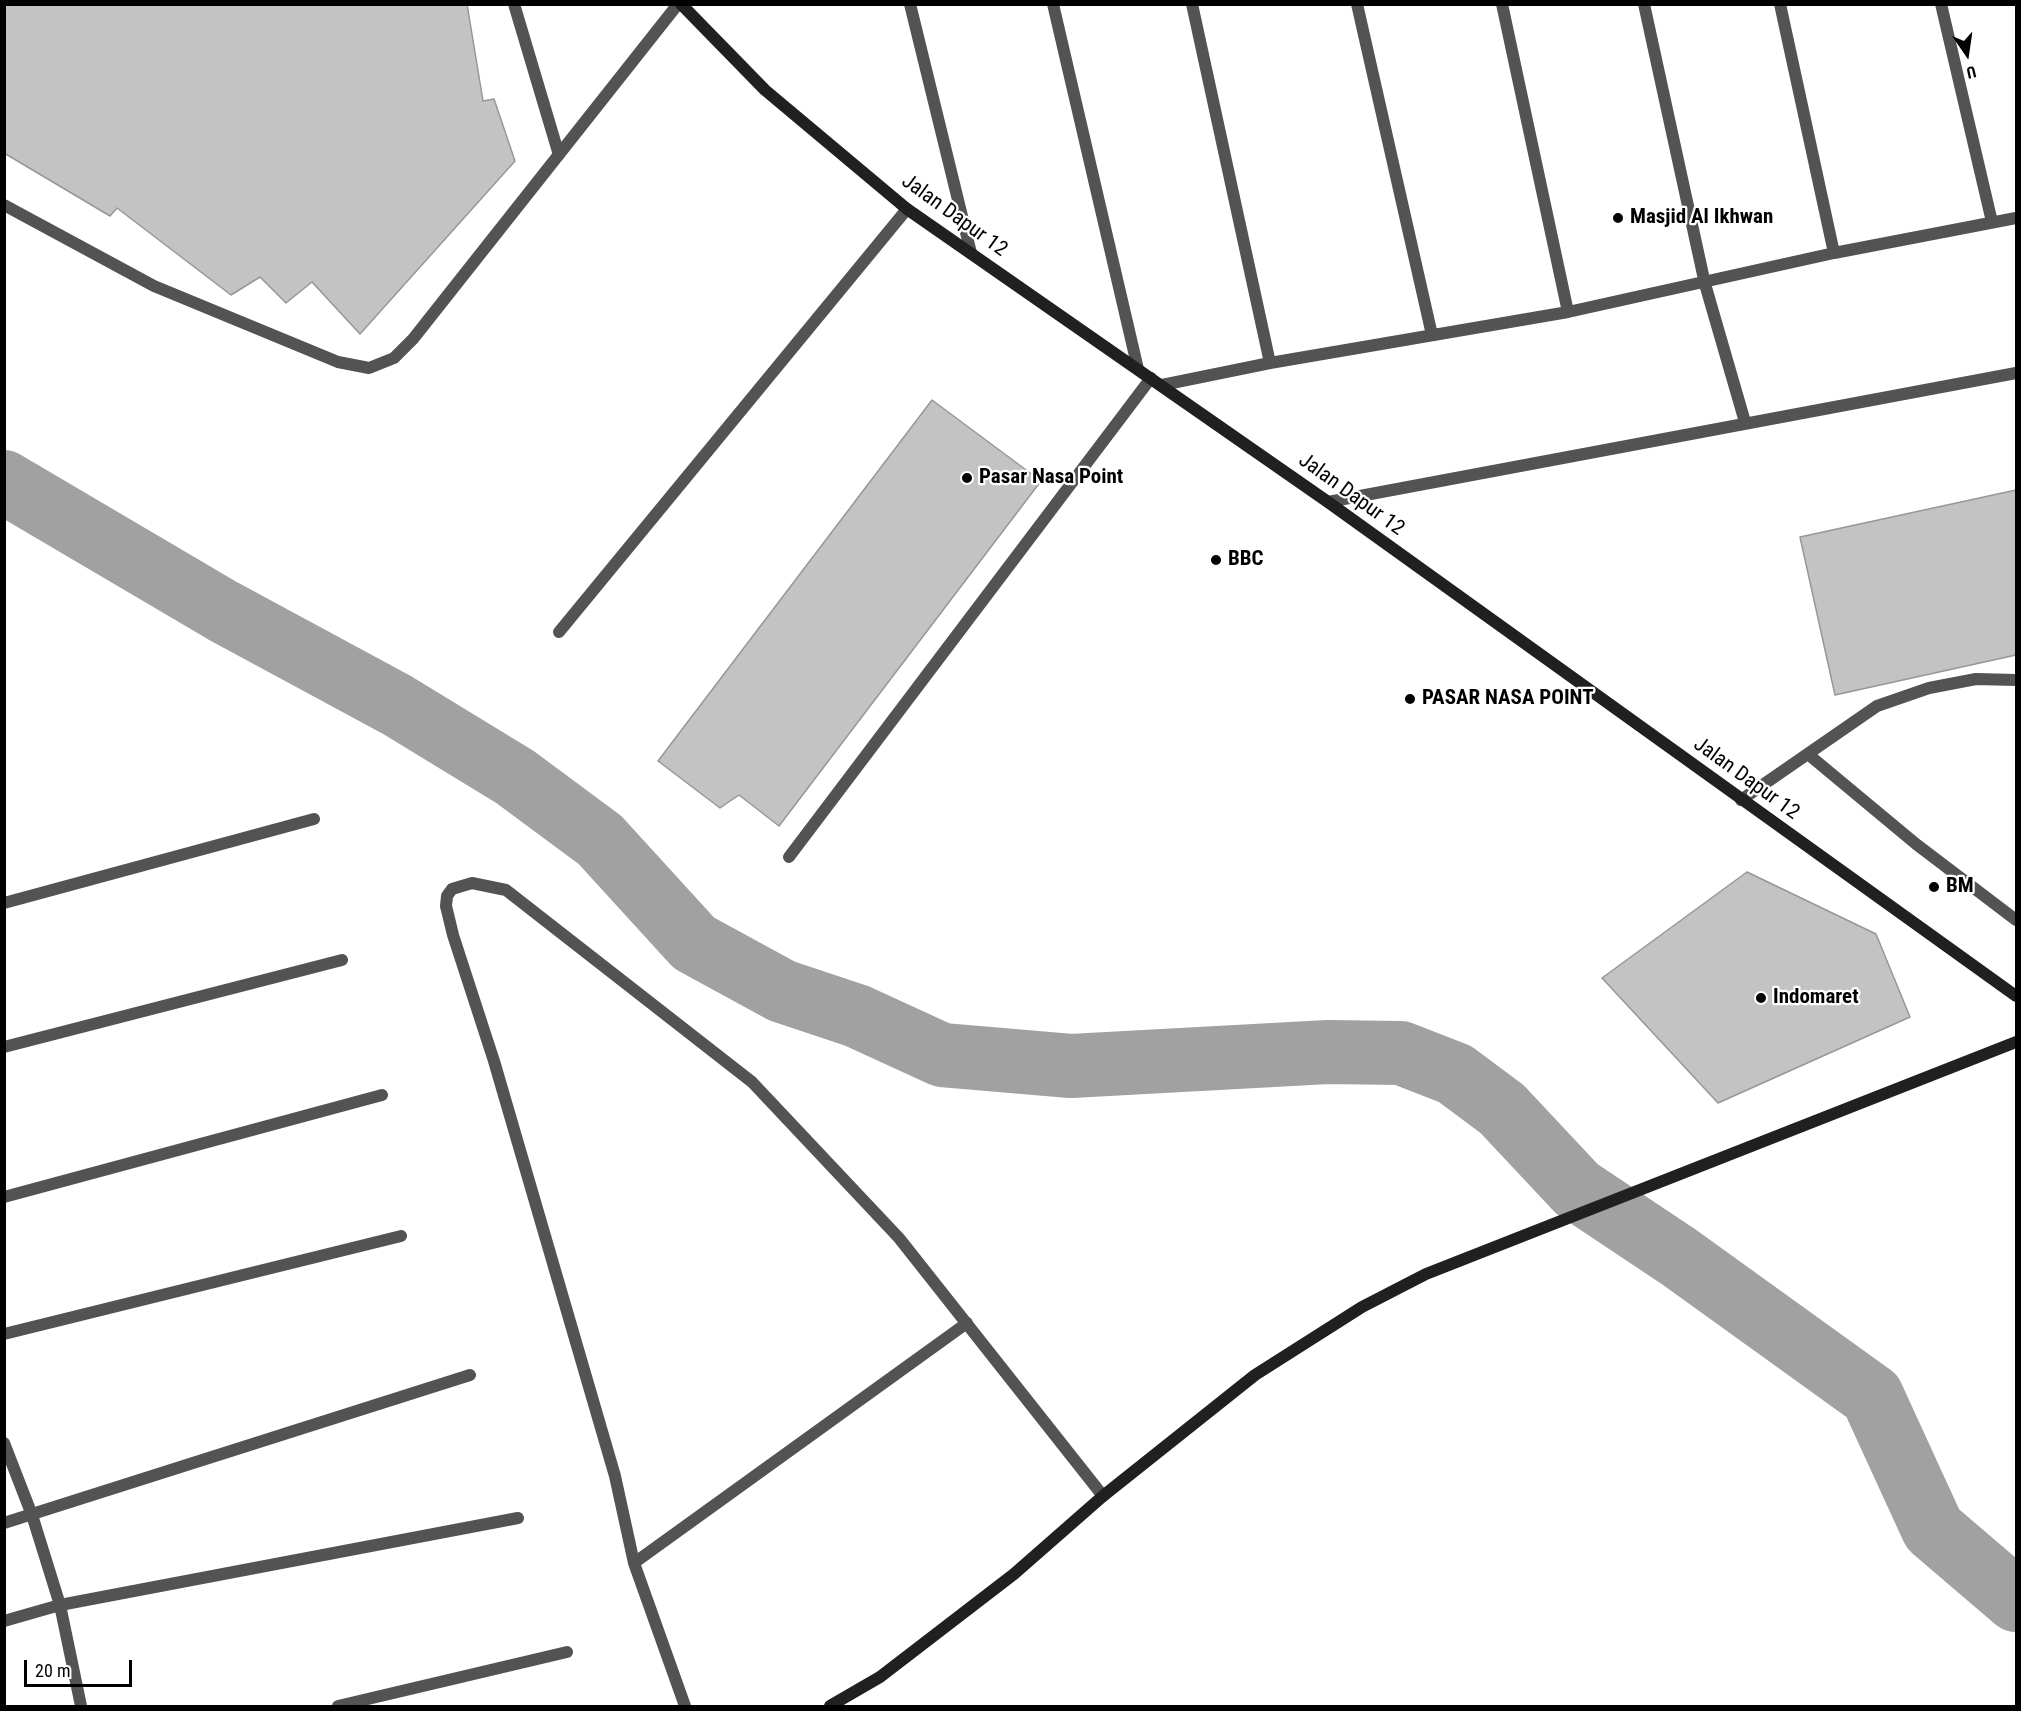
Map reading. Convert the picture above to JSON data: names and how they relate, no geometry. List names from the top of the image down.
{
  "streets": {
    "street": ["Jalan Dapur 12"]
  },
  "places": [
    "Masjid Al Ikhwan",
    "Pasar Nasa Point",
    "BBC",
    "PASAR NASA POINT",
    "BM",
    "Indomaret"
  ],
  "scale_bar": "20 m",
  "north": "bottom"
}
